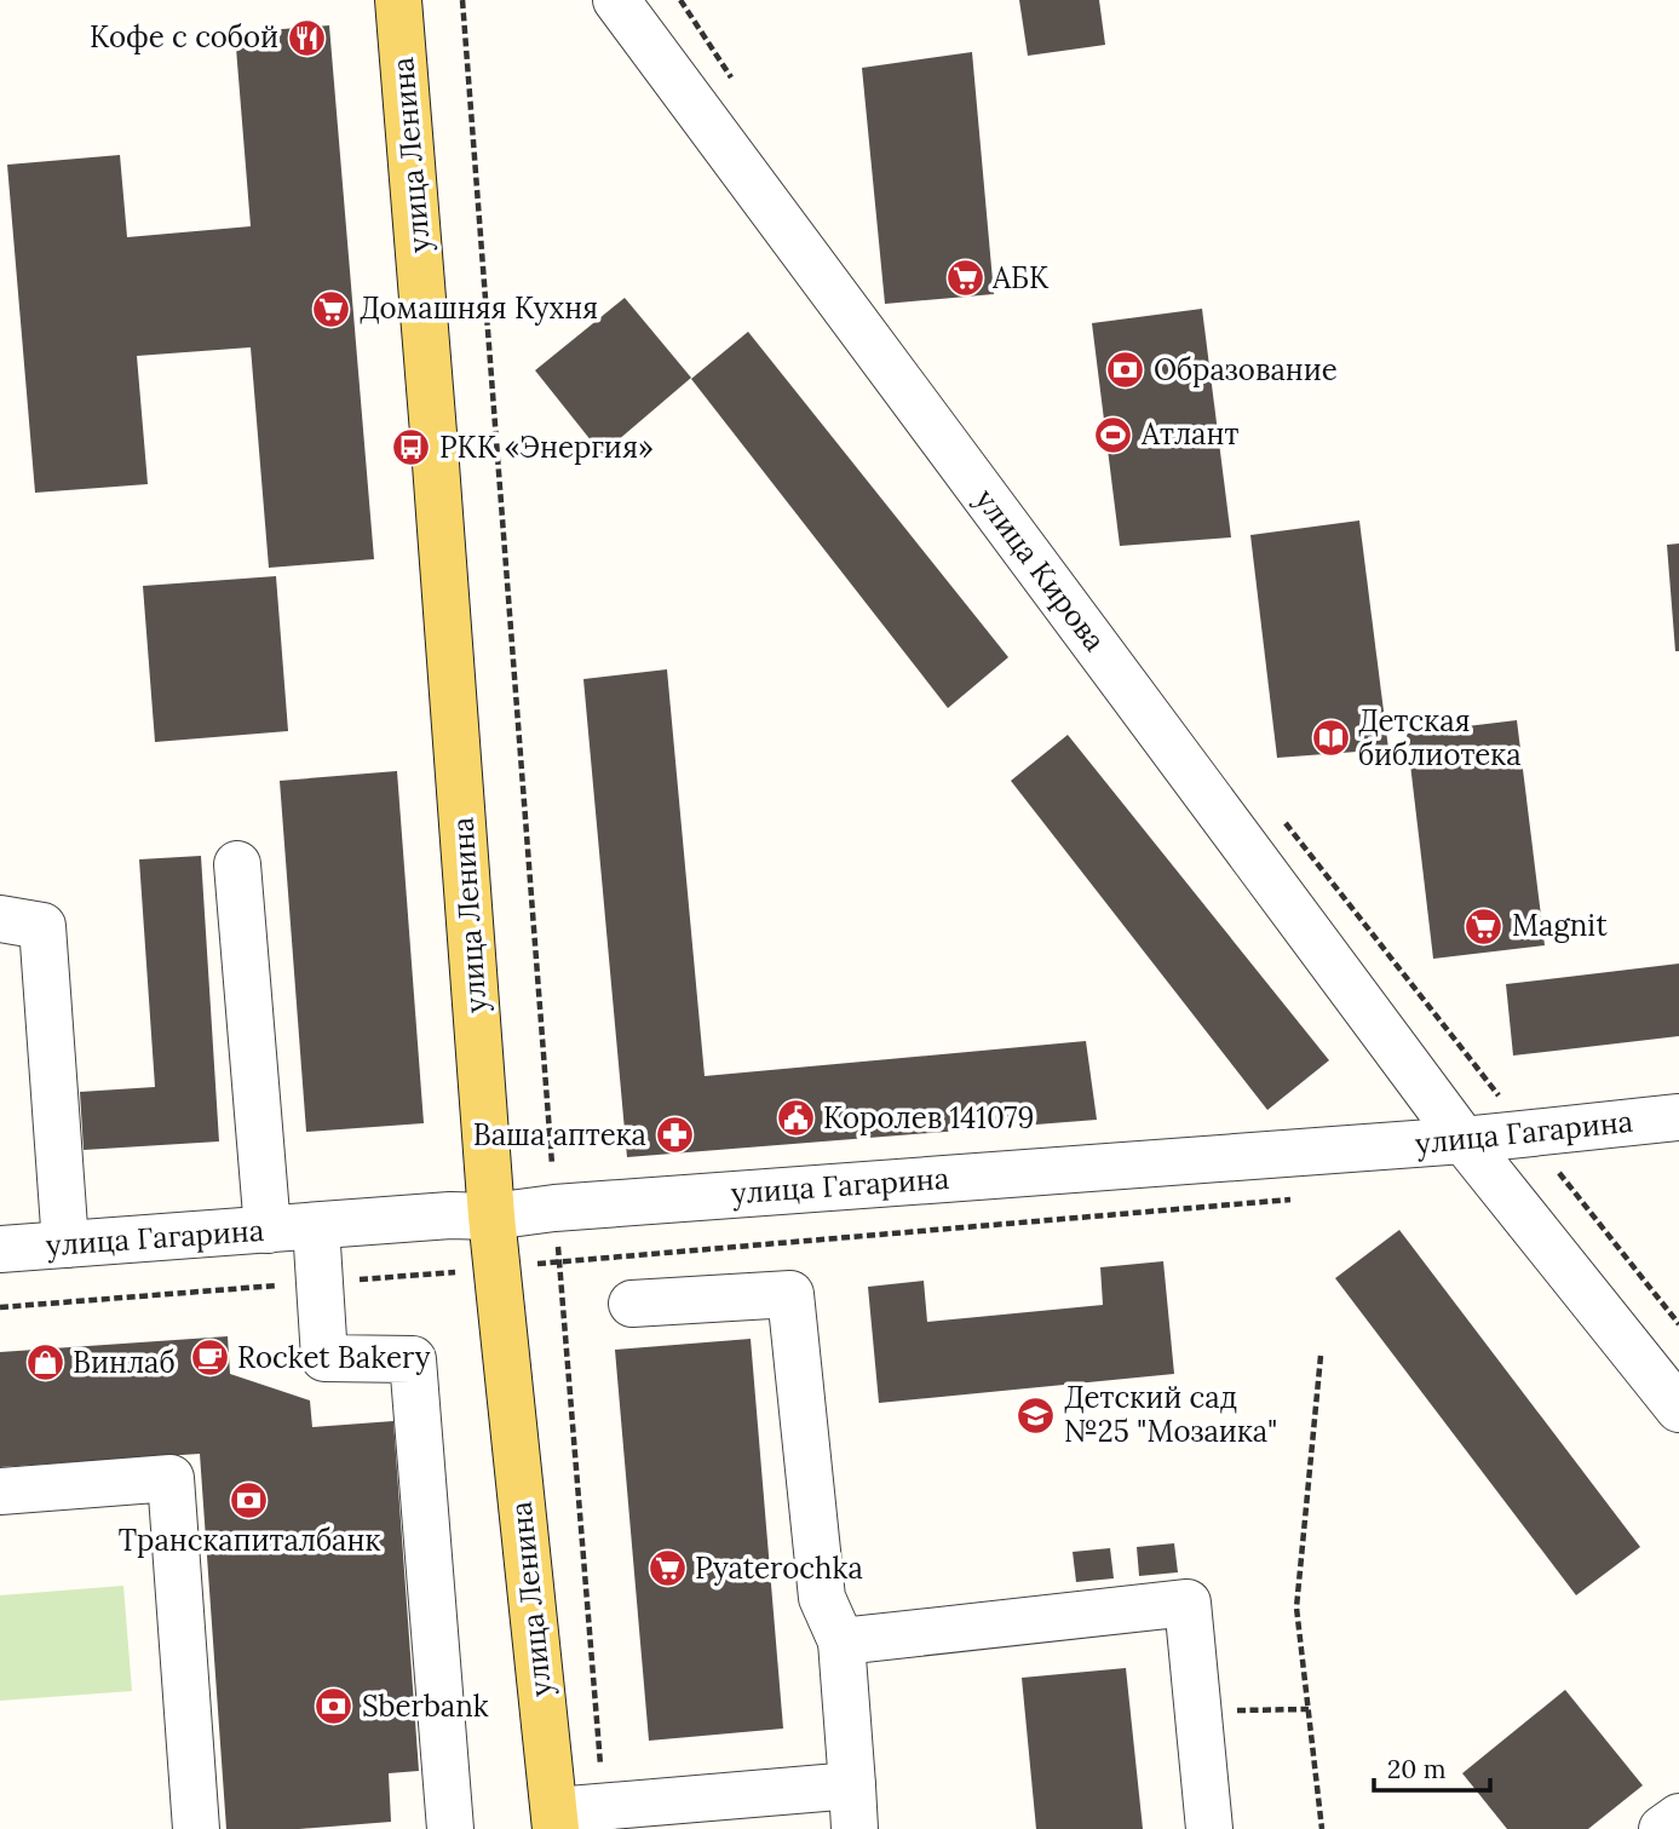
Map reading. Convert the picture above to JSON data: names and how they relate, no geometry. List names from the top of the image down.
{
  "streets": {
    "main road": ["улица Ленина"],
    "street": ["улица Кирова", "улица Гагарина"]
  },
  "crossings": [
    ["улица Ленина", "улица Гагарина"],
    ["улица Кирова", "улица Гагарина"]
  ],
  "places": {
    "restaurant": ["Кофе с собой"],
    "supermarket": [
      "АБК",
      "Домашняя Кухня",
      "Magnit",
      "Pyaterochka"
    ],
    "bank": ["Образование", "Транскапиталбанк", "Sberbank"],
    "sports": ["Атлант"],
    "bus stop": ["РКК «Энергия»"],
    "library": ["Детская библиотека"],
    "public building": ["Королев 141079"],
    "pharmacy": ["Ваша аптека"],
    "cafe": ["Rocket Bakery"],
    "shop": ["Винлаб"],
    "school or university": ["Детский сад №25 \"Мозаика\""]
  },
  "scale_bar": "20 m"
}
